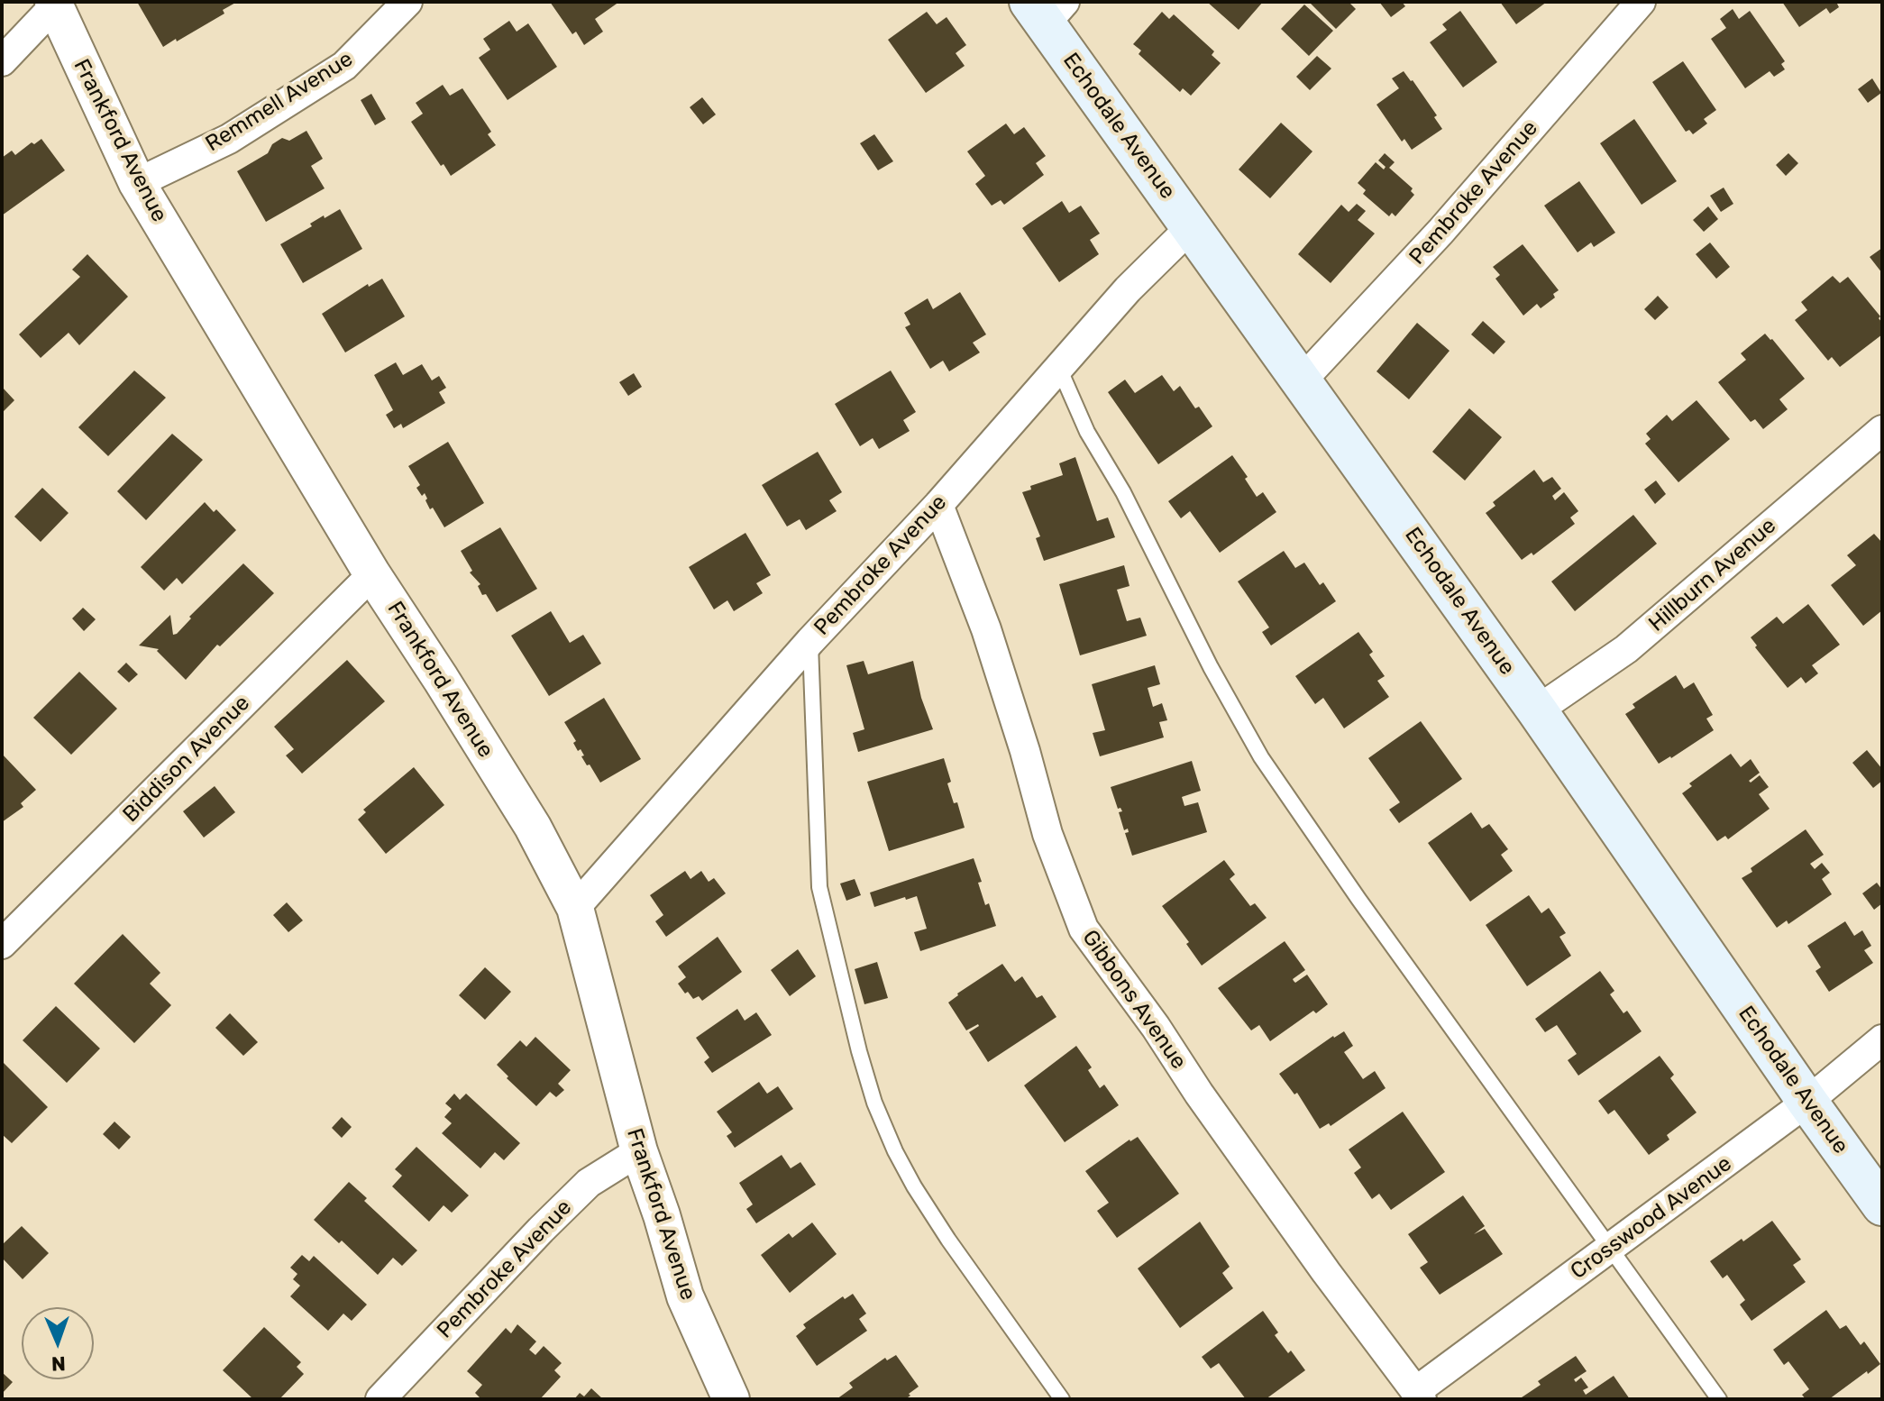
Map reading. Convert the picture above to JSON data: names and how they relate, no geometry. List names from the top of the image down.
{
  "streets": {
    "main road": ["Echodale Avenue"],
    "street": [
      "Remmell Avenue",
      "Frankford Avenue",
      "Pembroke Avenue",
      "Hillburn Avenue",
      "Biddison Avenue",
      "Gibbons Avenue",
      "Crosswood Avenue"
    ]
  },
  "crossings": [
    ["Remmell Avenue", "Frankford Avenue"],
    ["Echodale Avenue", "Pembroke Avenue"],
    ["Echodale Avenue", "Hillburn Avenue"],
    ["Echodale Avenue", "Crosswood Avenue"],
    ["Frankford Avenue", "Pembroke Avenue"],
    ["Frankford Avenue", "Biddison Avenue"],
    ["Pembroke Avenue", "Gibbons Avenue"],
    ["Gibbons Avenue", "Crosswood Avenue"]
  ],
  "north": "bottom"
}
